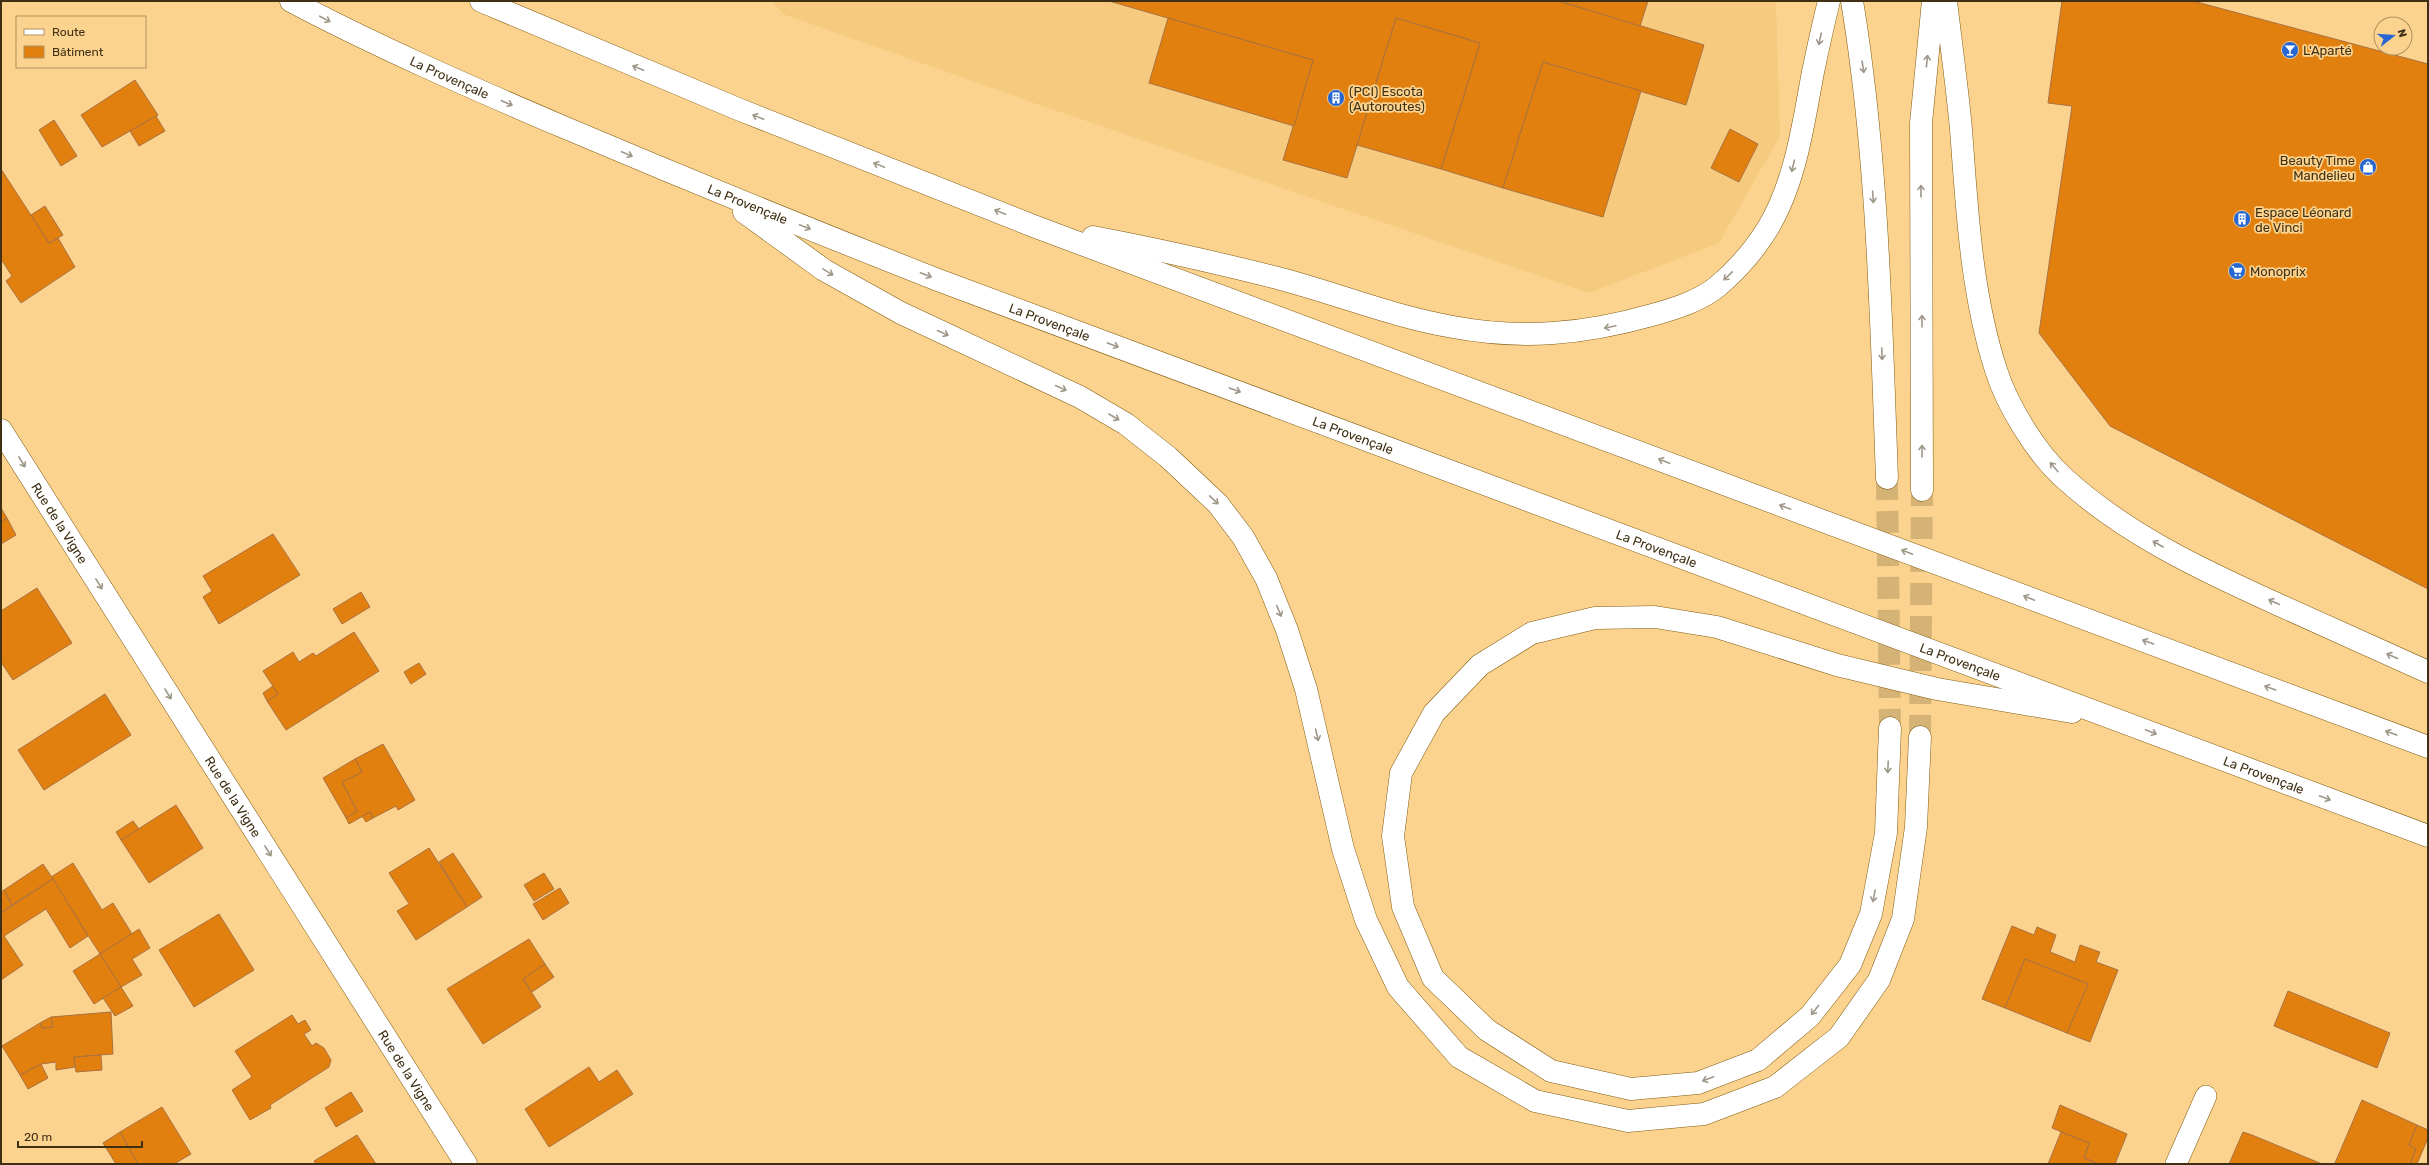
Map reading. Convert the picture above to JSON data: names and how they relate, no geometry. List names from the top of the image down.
{
  "streets": {
    "main road": ["La Provençale", "Rue de la Vigne"]
  },
  "one_way": ["Rue de la Vigne"],
  "places": {
    "bar": ["L'Aparté"],
    "building": ["(PCI) Escota (Autoroutes)", "Espace Léonard de Vinci"],
    "shop": ["Beauty Time Mandelieu"],
    "supermarket": ["Monoprix"]
  },
  "legend": ["Route", "Bâtiment"],
  "scale_bar": "20 m",
  "north": "right"
}
